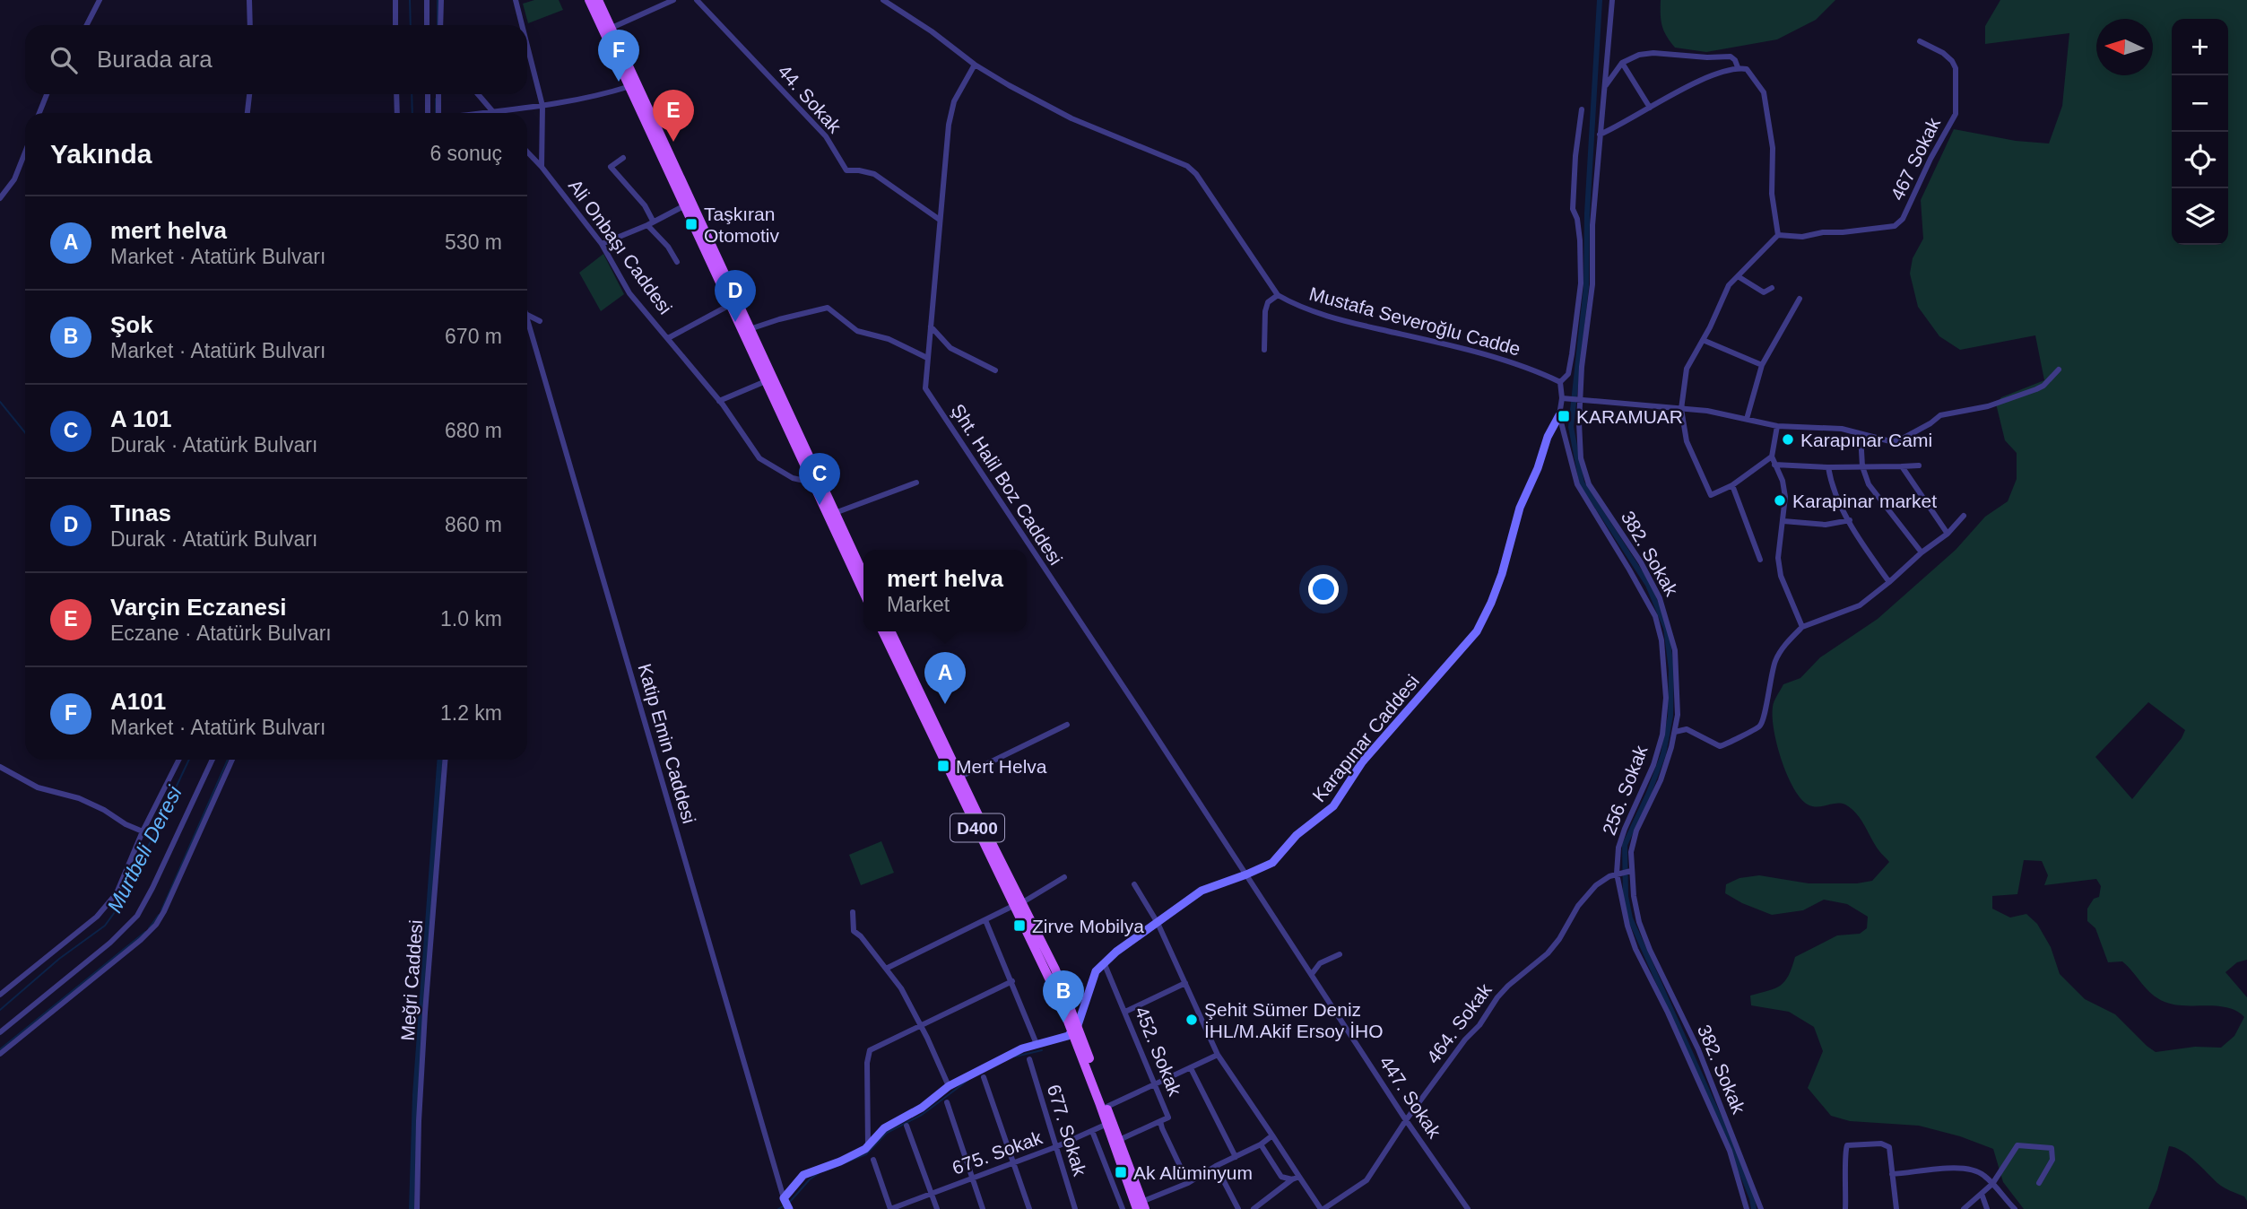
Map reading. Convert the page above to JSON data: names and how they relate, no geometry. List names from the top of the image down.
{
  "streets": {
    "main road": ["D400"],
    "street": [
      "44. Sokak",
      "467 Sokak",
      "Ali Onbaşı Caddesi",
      "Mustafa Severoğlu Cadde",
      "Şht. Halil Boz Caddesi",
      "382. Sokak",
      "Karapınar Caddesi",
      "Katip Emin Caddesi",
      "256. Sokak",
      "Meğri Caddesi",
      "464. Sokak",
      "452. Sokak",
      "447. Sokak",
      "677. Sokak",
      "675. Sokak"
    ]
  },
  "crossings": [
    ["44. Sokak", "Şht. Halil Boz Caddesi"],
    ["Mustafa Severoğlu Cadde", "256. Sokak"],
    ["Şht. Halil Boz Caddesi", "Karapınar Caddesi"],
    ["Şht. Halil Boz Caddesi", "447. Sokak"],
    ["382. Sokak", "464. Sokak"],
    ["Karapınar Caddesi", "256. Sokak"],
    ["Karapınar Caddesi", "D400"],
    ["Karapınar Caddesi", "452. Sokak"],
    ["Karapınar Caddesi", "447. Sokak"],
    ["256. Sokak", "464. Sokak"],
    ["D400", "675. Sokak"],
    ["464. Sokak", "447. Sokak"],
    ["677. Sokak", "675. Sokak"]
  ],
  "water": ["Murtbeli Deresi"],
  "places": {
    "transit": [
      "Taşkıran Otomotiv",
      "KARAMUAR",
      "Mert Helva",
      "Zirve Mobilya",
      "Ak Alüminyum"
    ],
    "other": ["Karapınar Cami", "Karapinar market", "Şehit Sümer Deniz İHL/M.Akif Ersoy İHO"]
  },
  "north": "left",
  "page": {
    "map_buttons": ["+", "−"],
    "search": "Burada ara",
    "pins": [
      "F",
      "E",
      "D",
      "C",
      "A",
      "B"
    ],
    "heading": ["Yakında", "6 sonuç"],
    "list": [
      {
        "mark": "A",
        "name": "mert helva",
        "note": "Market · Atatürk Bulvarı",
        "value": "530 m"
      },
      {
        "mark": "B",
        "name": "Şok",
        "note": "Market · Atatürk Bulvarı",
        "value": "670 m"
      },
      {
        "mark": "C",
        "name": "A 101",
        "note": "Durak · Atatürk Bulvarı",
        "value": "680 m"
      },
      {
        "mark": "D",
        "name": "Tınas",
        "note": "Durak · Atatürk Bulvarı",
        "value": "860 m"
      },
      {
        "mark": "E",
        "name": "Varçin Eczanesi",
        "note": "Eczane · Atatürk Bulvarı",
        "value": "1.0 km"
      },
      {
        "mark": "F",
        "name": "A101",
        "note": "Market · Atatürk Bulvarı",
        "value": "1.2 km"
      }
    ],
    "popup": ["mert helva", "Market"]
  }
}
